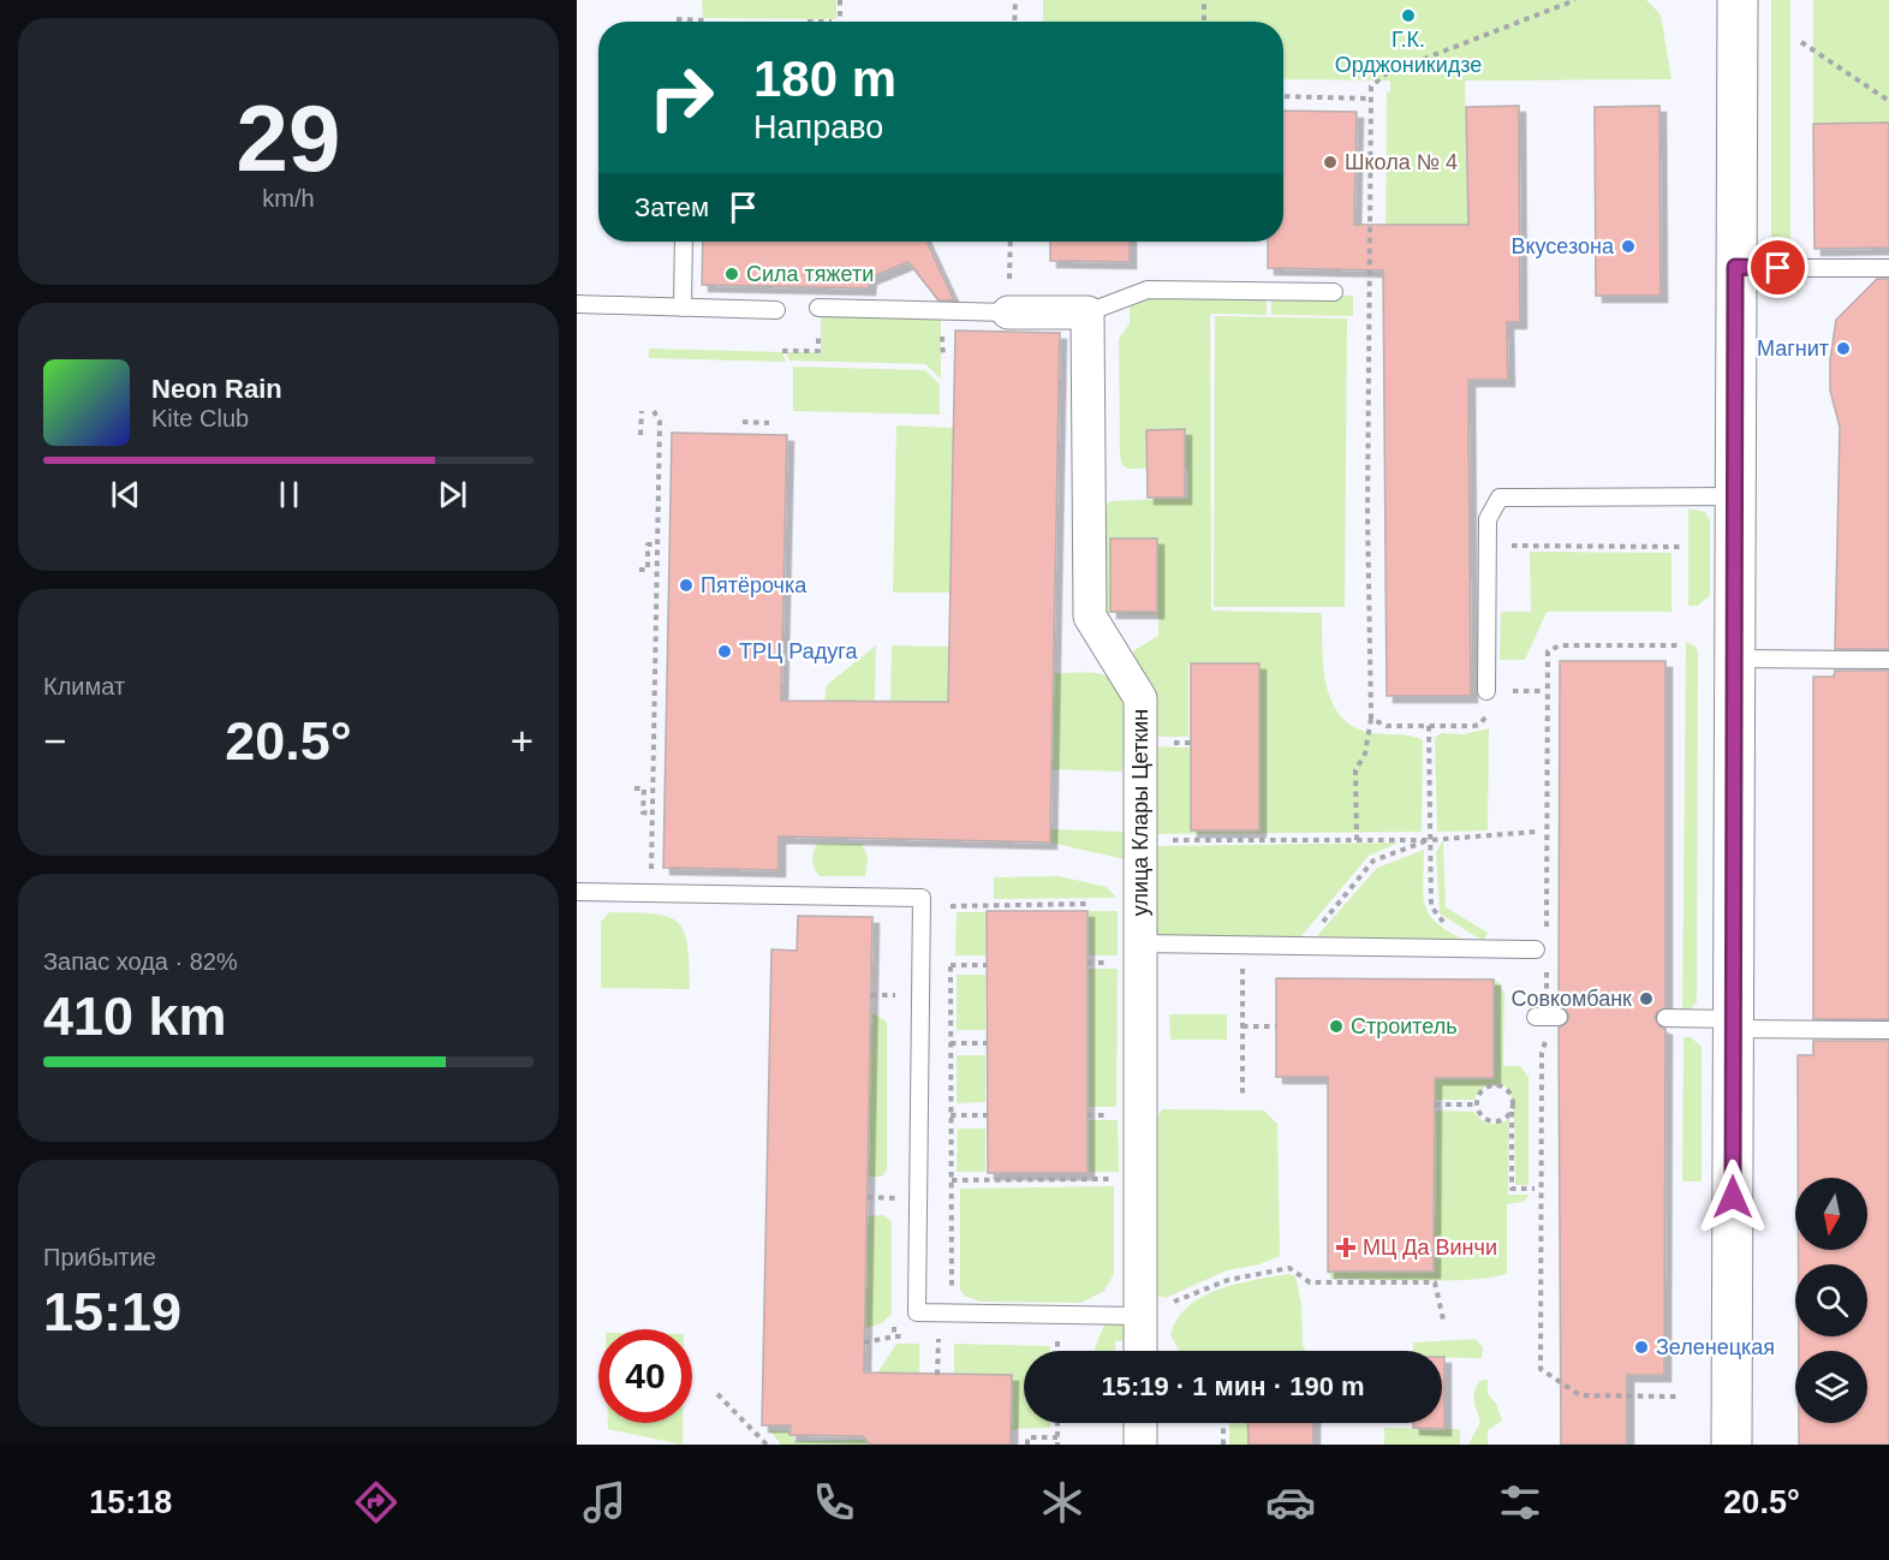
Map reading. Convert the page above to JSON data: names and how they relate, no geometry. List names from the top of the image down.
{
  "streets": {
    "street": ["улица Клары Цеткин"]
  },
  "places": {
    "other": [
      "Г.К. Орджоникидзе",
      "Школа № 4",
      "Вкусезона",
      "Сила тяжети",
      "Магнит",
      "Пятёрочка",
      "ТРЦ Радуга",
      "Совкомбанк",
      "Строитель",
      "Зеленецкая"
    ],
    "health": ["МЦ Да Винчи"]
  },
  "north": "bottom",
  "page": {
    "tile": [
      ["29", "km/h"],
      "Климат",
      ["Запас хода · 82%", "410 km"],
      ["Прибытие", "15:19"]
    ],
    "turn": ["180 m", "Направо"],
    "then": "Затем",
    "song": ["Neon Rain", "Kite Club"],
    "heat": ["−", "20.5°", "+"],
    "limit": "40",
    "trip": "15:19 · 1 мин · 190 m",
    "tabs": ["15:18", "20.5°"]
  }
}
